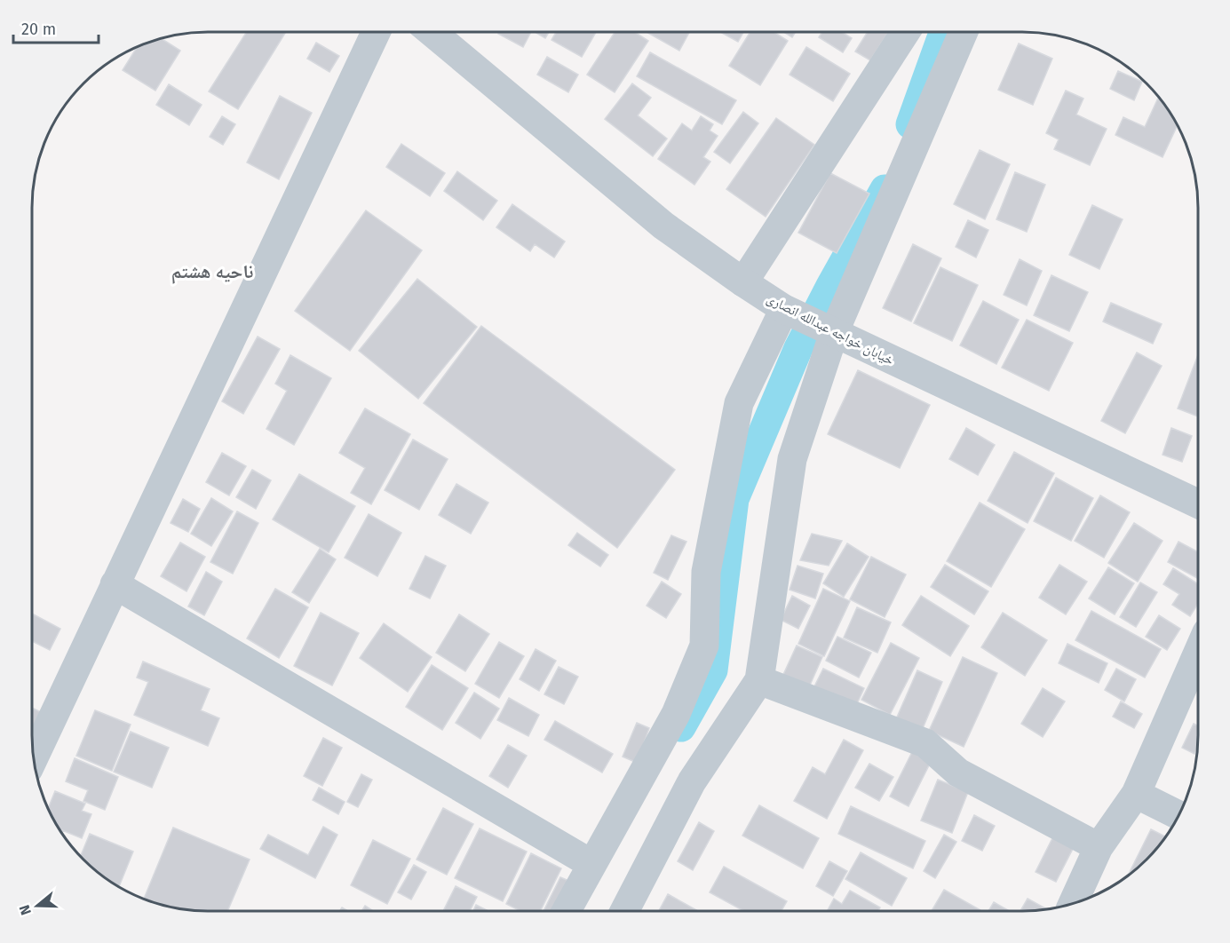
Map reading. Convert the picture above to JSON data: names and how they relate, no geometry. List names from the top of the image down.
{
  "streets": {
    "street": ["خیابان خواجه عبدالله انصاری"]
  },
  "districts": ["ناحیه هشتم"],
  "scale_bar": "20 m",
  "north": "left"
}
